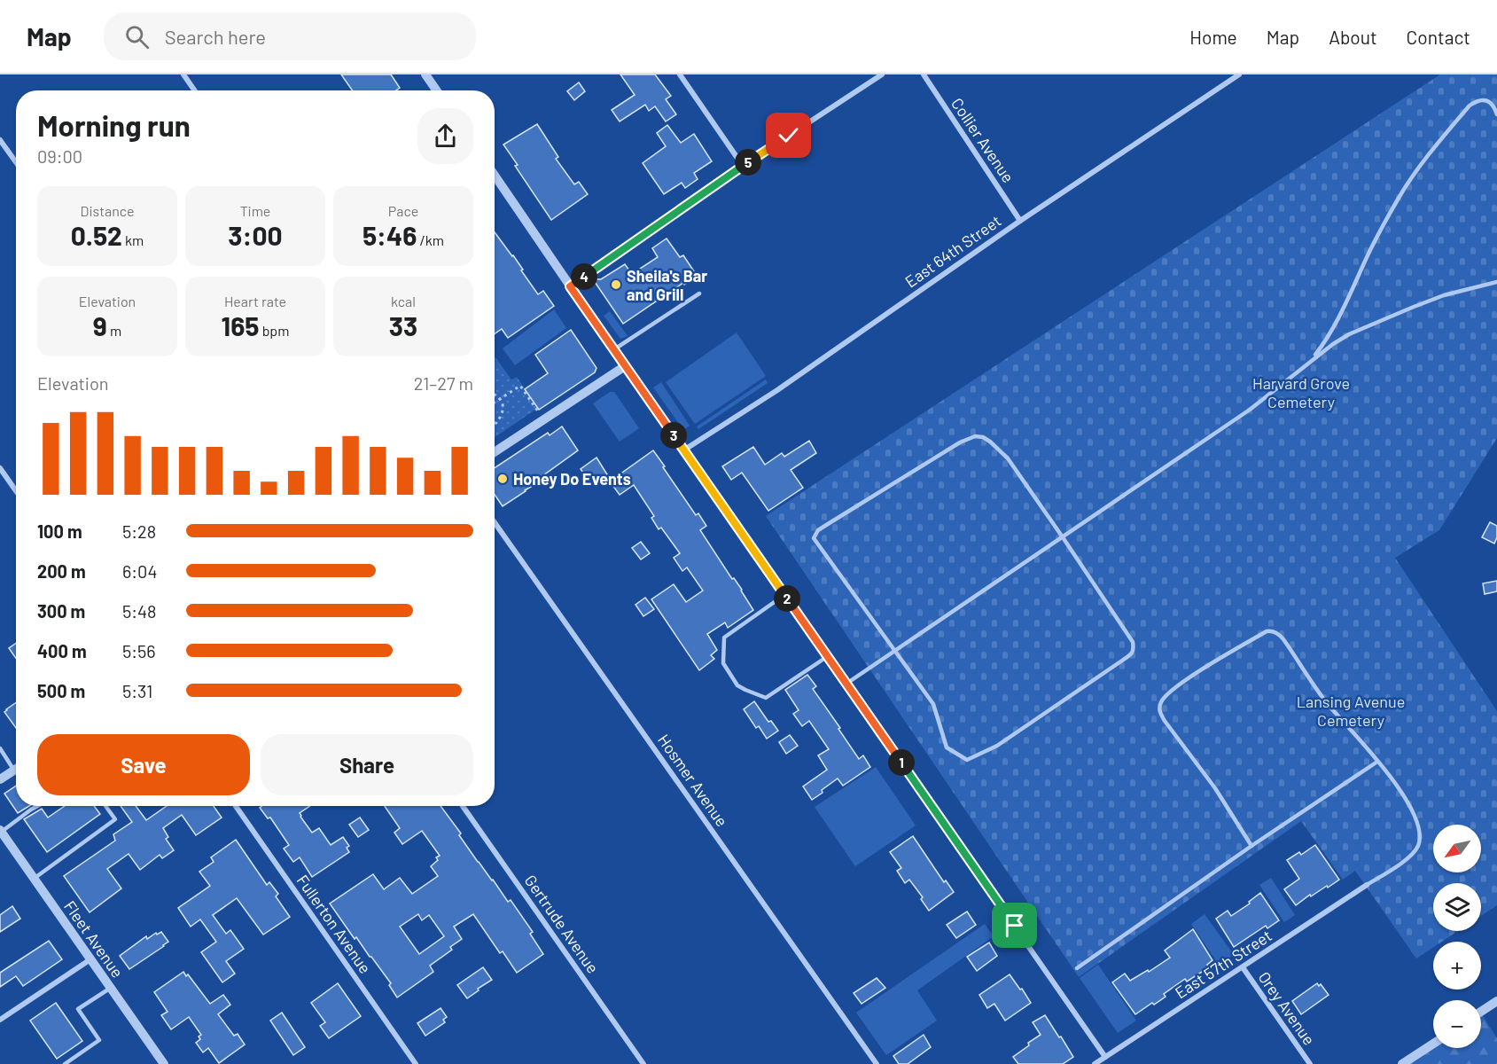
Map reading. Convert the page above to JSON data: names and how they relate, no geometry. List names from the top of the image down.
{
  "streets": {
    "street": [
      "Collier Avenue",
      "East 64th Street",
      "Hosmer Avenue",
      "Fullerton Avenue",
      "Gertrude Avenue",
      "Fleet Avenue",
      "East 57th Street",
      "Orey Avenue"
    ]
  },
  "crossings": [
    ["Collier Avenue", "East 64th Street"],
    ["East 57th Street", "Orey Avenue"]
  ],
  "parks": ["Harvard Grove Cemetery", "Lansing Avenue Cemetery"],
  "places": ["Sheila's Bar and Grill", "Honey Do Events"],
  "north": "bottom left",
  "page": {
    "header": "Map",
    "search": "Search here",
    "nav": [
      "Home",
      "Map",
      "About",
      "Contact"
    ],
    "heading": ["Morning run", "09:00"],
    "pins": [
      "5",
      "4",
      "3",
      "2",
      "1"
    ],
    "stats": [
      ["Distance", "0.52 km"],
      ["Time", "3:00"],
      ["Pace", "5:46 /km"],
      ["Elevation", "9 m"],
      ["Heart rate", "165 bpm"],
      ["kcal", "33"]
    ],
    "chart": ["Elevation", "21–27 m"],
    "list": [
      {
        "name": "100 m",
        "note": "5:28"
      },
      {
        "name": "200 m",
        "note": "6:04"
      },
      {
        "name": "300 m",
        "note": "5:48"
      },
      {
        "name": "400 m",
        "note": "5:56"
      },
      {
        "name": "500 m",
        "note": "5:31"
      }
    ],
    "buttons": ["Save", "Share"],
    "map_buttons": ["+", "−"]
  }
}
